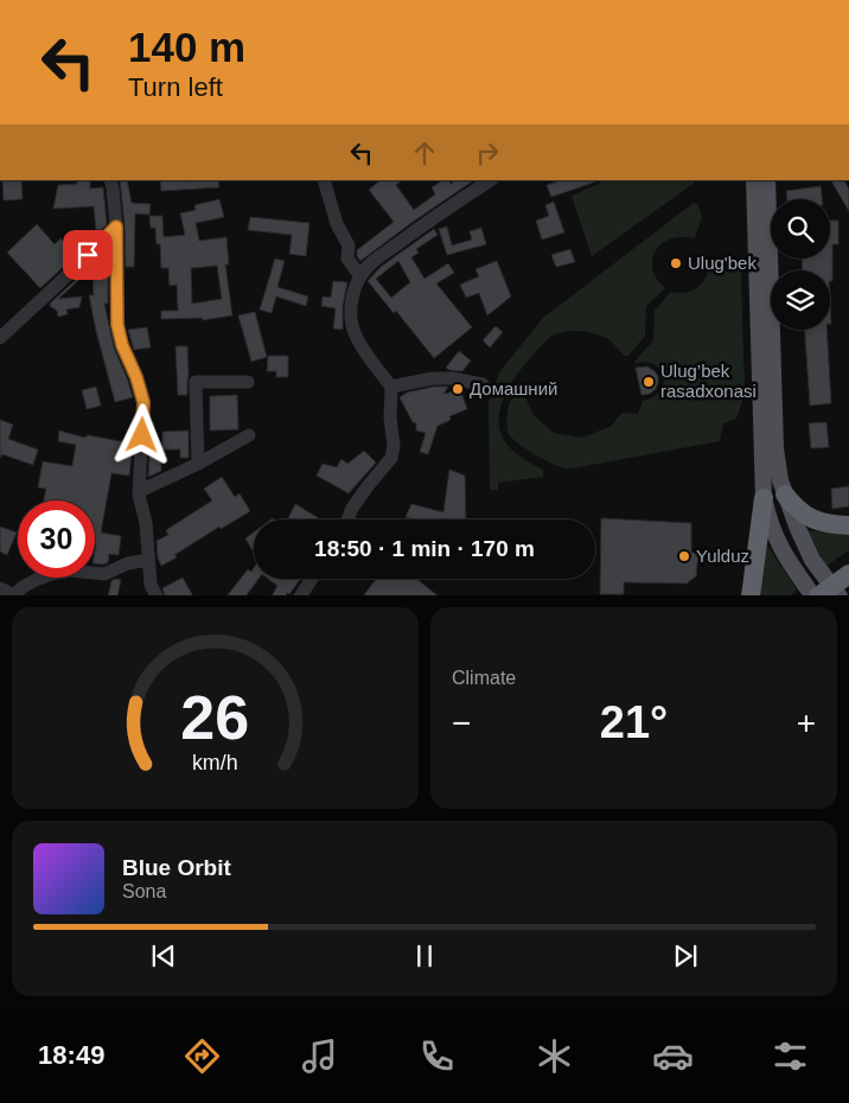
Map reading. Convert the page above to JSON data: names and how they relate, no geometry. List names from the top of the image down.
{
  "places": [
    "Ulug'bek",
    "Ulug’bek rasadxonasi",
    "Домашний",
    "Yulduz"
  ],
  "page": {
    "turn": ["140 m", "Turn left"],
    "limit": "30",
    "trip": "18:50 · 1 min · 170 m",
    "tile": "Climate",
    "heat": ["−", "21°", "+"],
    "song": ["Blue Orbit", "Sona"],
    "tabs": "18:49",
    "gauge": ["26", "km/h"]
  }
}
